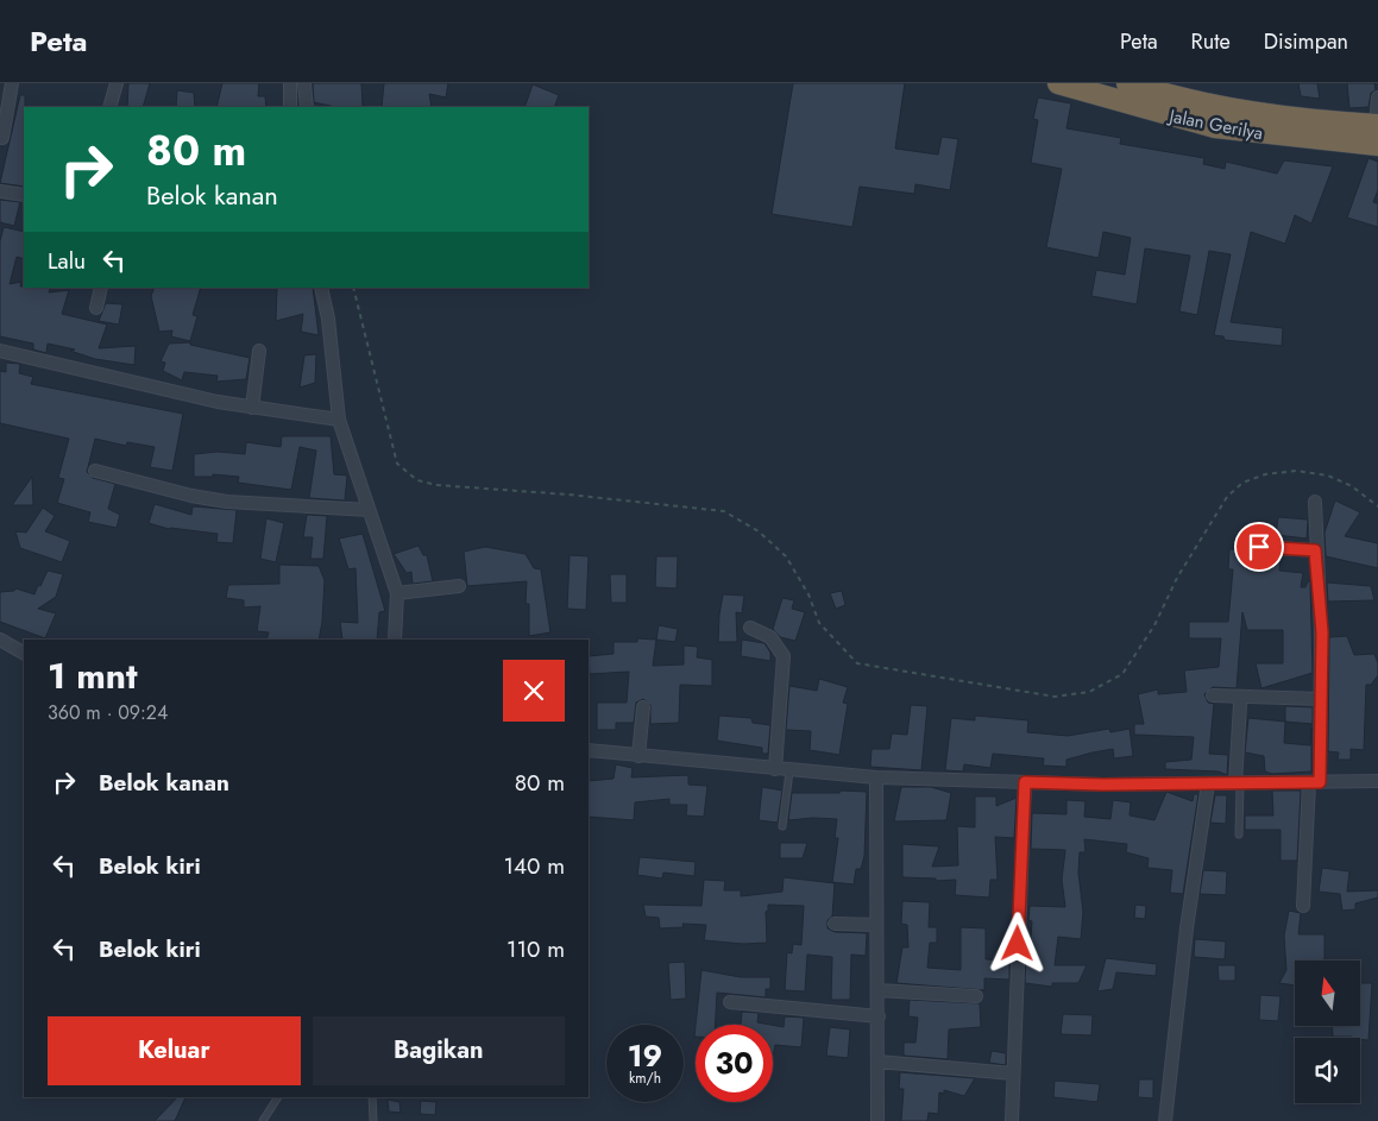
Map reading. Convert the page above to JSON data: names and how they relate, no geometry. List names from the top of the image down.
{
  "streets": {
    "highway": ["Jalan Gerilya"]
  },
  "north": "top",
  "page": {
    "header": "Peta",
    "nav": ["Peta", "Rute", "Disimpan"],
    "turn": ["80 m", "Belok kanan"],
    "then": "Lalu",
    "heading": ["1 mnt", "360 m · 09:24"],
    "list": [
      {
        "name": "Belok kanan",
        "value": "80 m"
      },
      {
        "name": "Belok kiri",
        "value": "140 m"
      },
      {
        "name": "Belok kiri",
        "value": "110 m"
      }
    ],
    "buttons": ["Keluar", "Bagikan"],
    "speed": "19 km/h",
    "limit": "30"
  }
}
